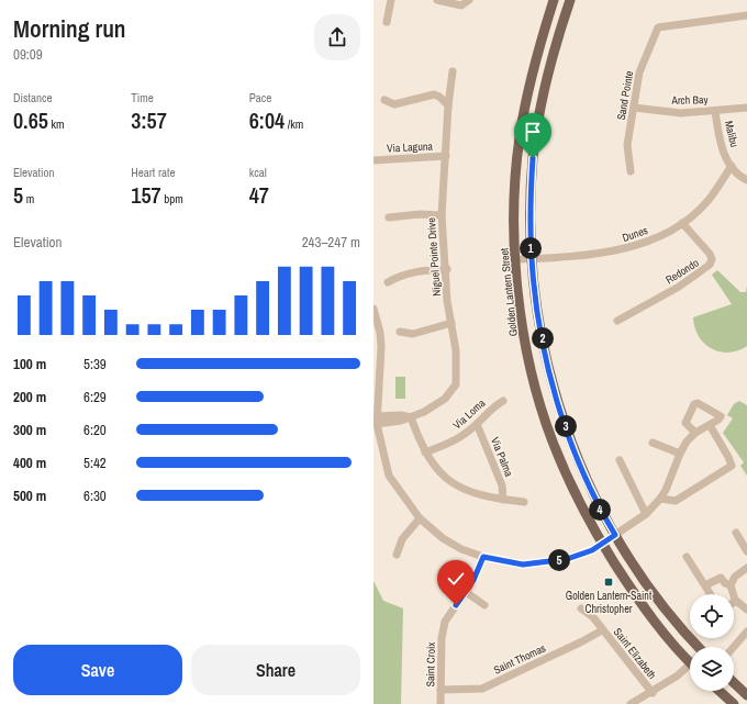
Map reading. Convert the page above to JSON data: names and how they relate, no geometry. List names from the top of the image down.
{
  "streets": {
    "main road": ["Golden Lantern Street"],
    "street": [
      "Sand Pointe",
      "Arch Bay",
      "Malibu",
      "Via Laguna",
      "Dunes",
      "Niguel Pointe Drive",
      "Redondo",
      "Via Loma",
      "Via Palma",
      "Saint Elizabeth",
      "Saint Thomas",
      "Saint Croix"
    ]
  },
  "crossings": [
    ["Sand Pointe", "Arch Bay"],
    ["Arch Bay", "Malibu"],
    ["Malibu", "Dunes"],
    ["Via Laguna", "Niguel Pointe Drive"],
    ["Dunes", "Redondo"],
    ["Dunes", "Golden Lantern Street"],
    ["Via Loma", "Via Palma"],
    ["Saint Elizabeth", "Saint Thomas"],
    ["Saint Thomas", "Saint Croix"]
  ],
  "places": {
    "transit": ["Golden Lantern-Saint Christopher"]
  },
  "page": {
    "heading": ["Morning run", "09:09"],
    "stats": [
      ["Distance", "0.65 km"],
      ["Time", "3:57"],
      ["Pace", "6:04 /km"],
      ["Elevation", "5 m"],
      ["Heart rate", "157 bpm"],
      ["kcal", "47"]
    ],
    "chart": ["Elevation", "243–247 m"],
    "pins": [
      "1",
      "2",
      "3",
      "4",
      "5"
    ],
    "list": [
      {
        "name": "100 m",
        "note": "5:39"
      },
      {
        "name": "200 m",
        "note": "6:29"
      },
      {
        "name": "300 m",
        "note": "6:20"
      },
      {
        "name": "400 m",
        "note": "5:42"
      },
      {
        "name": "500 m",
        "note": "6:30"
      }
    ],
    "buttons": ["Save", "Share"]
  }
}
